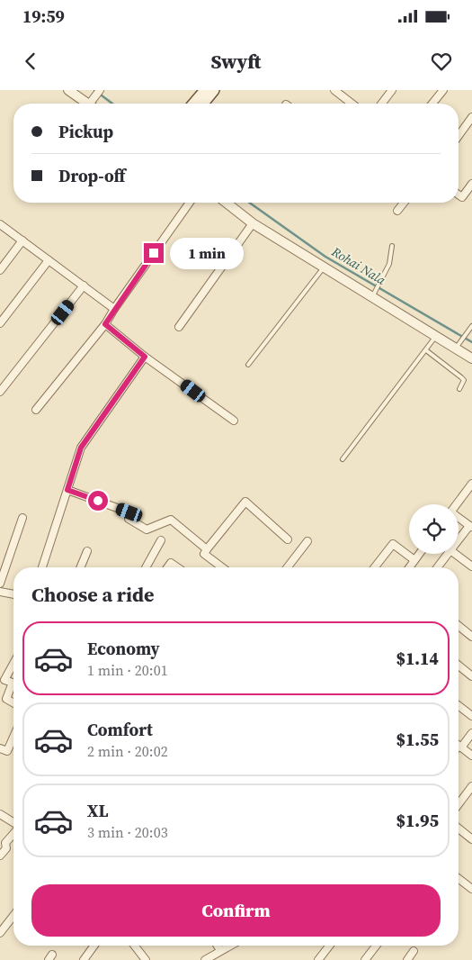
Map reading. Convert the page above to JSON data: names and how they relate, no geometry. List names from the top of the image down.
{
  "water": ["Rohai Nala"],
  "page": {
    "status": "19:59",
    "header": "Swyft",
    "banner": ["Pickup", "Drop-off"],
    "bubble": "1 min",
    "heading": "Choose a ride",
    "list": [
      {
        "name": "Economy",
        "note": "1 min · 20:01",
        "value": "$1.14"
      },
      {
        "name": "Comfort",
        "note": "2 min · 20:02",
        "value": "$1.55"
      },
      {
        "name": "XL",
        "note": "3 min · 20:03",
        "value": "$1.95"
      }
    ],
    "buttons": "Confirm"
  }
}
